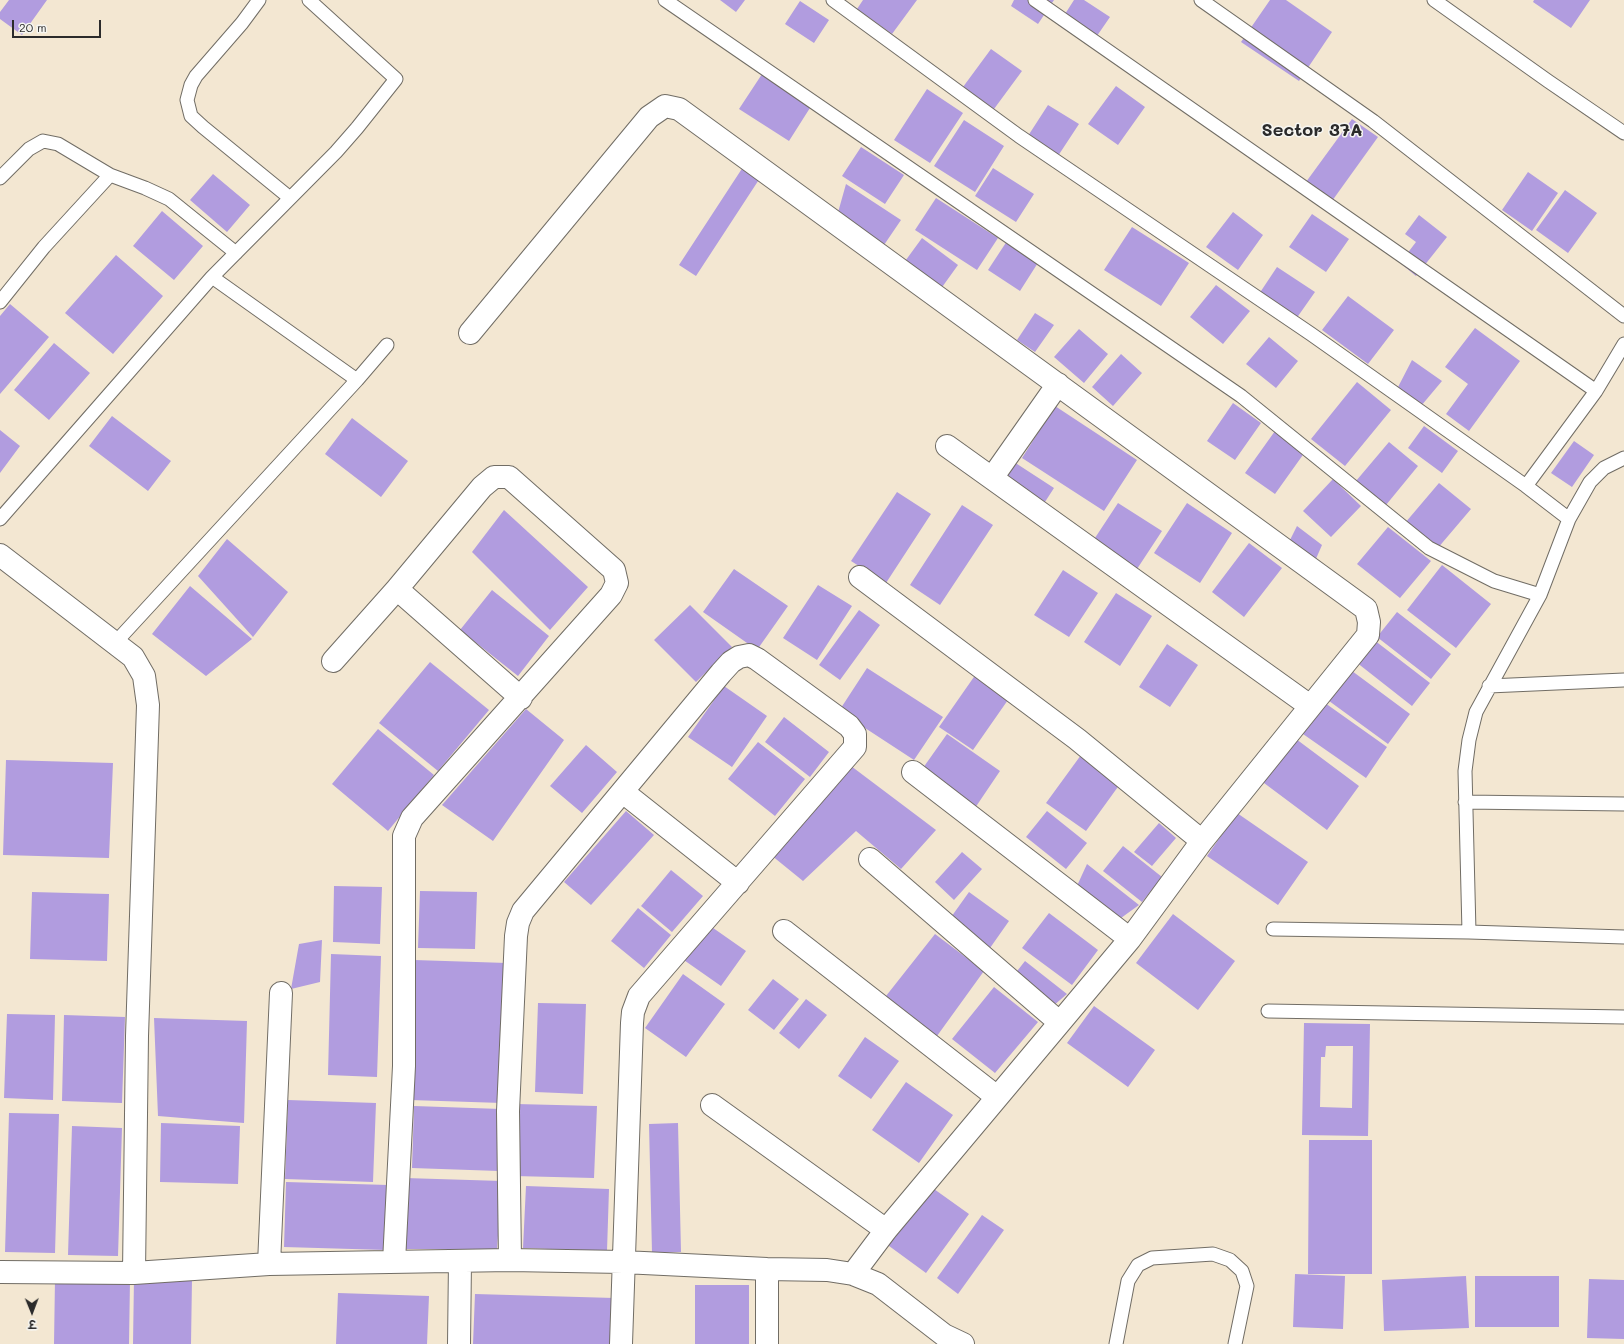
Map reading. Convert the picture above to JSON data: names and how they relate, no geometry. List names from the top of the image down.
{
  "districts": ["Sector 37A"],
  "scale_bar": "20 m",
  "north": "bottom"
}
